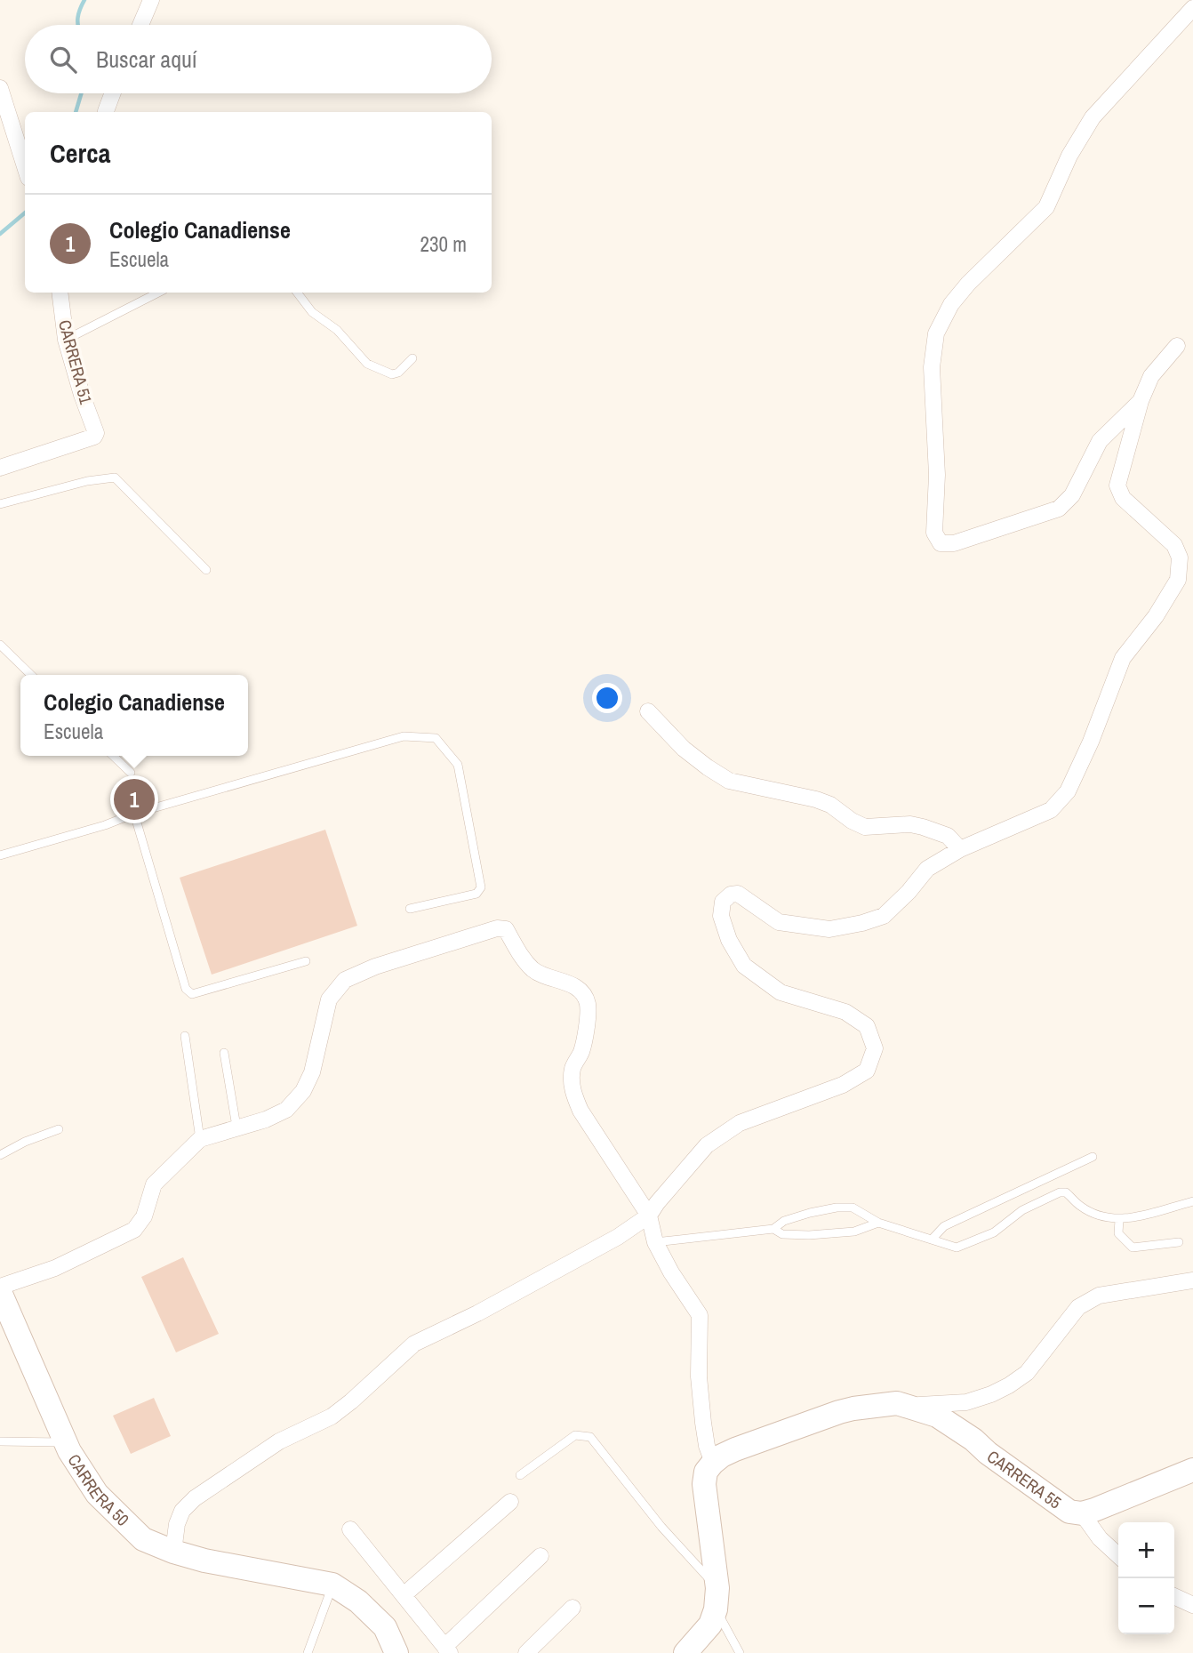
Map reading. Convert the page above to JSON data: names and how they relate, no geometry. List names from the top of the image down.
{
  "streets": {
    "street": ["CARRERA 51", "CARRERA 55", "CARRERA 50"]
  },
  "page": {
    "search": "Buscar aquí",
    "heading": "Cerca",
    "list": [
      {
        "mark": "1",
        "name": "Colegio Canadiense",
        "note": "Escuela",
        "value": "230 m"
      }
    ],
    "popup": ["Colegio Canadiense", "Escuela"],
    "pins": "1",
    "map_buttons": ["+", "−"]
  }
}
